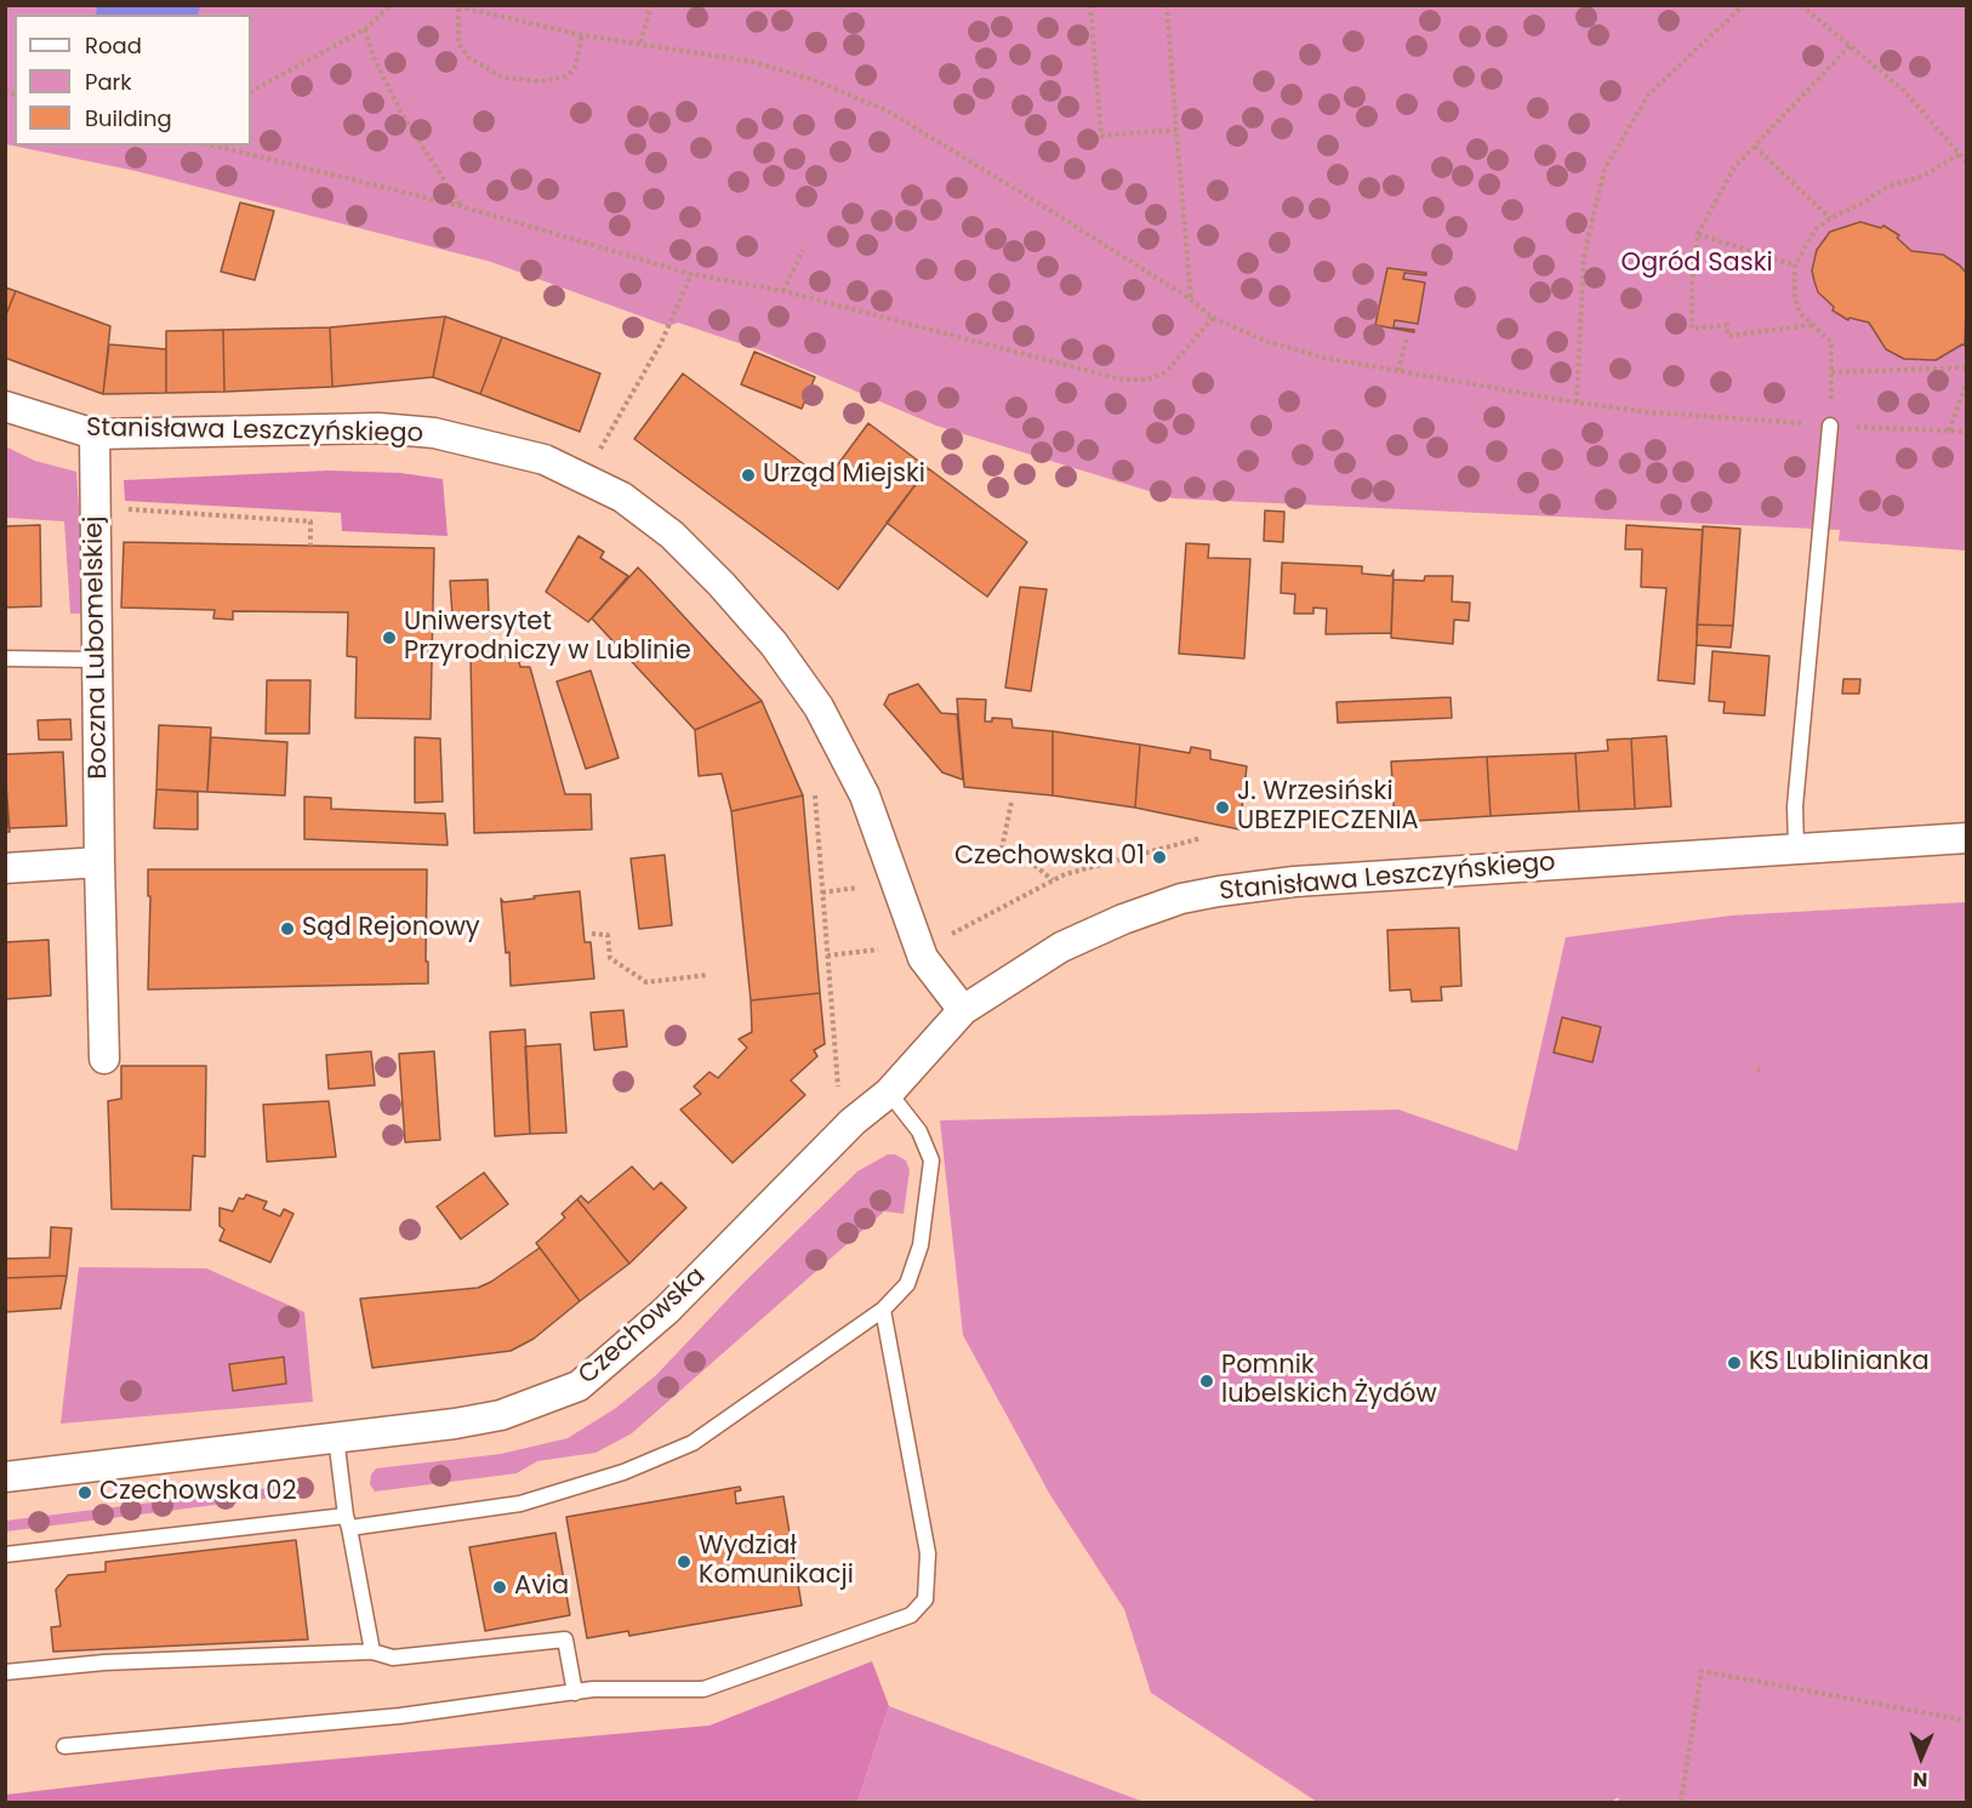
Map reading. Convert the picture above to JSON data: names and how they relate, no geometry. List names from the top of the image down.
{
  "streets": {
    "street": ["Stanisława Leszczyńskiego", "Boczna Lubomelskiej", "Czechowska"]
  },
  "crossings": [
    ["Stanisława Leszczyńskiego", "Boczna Lubomelskiej"],
    ["Stanisława Leszczyńskiego", "Czechowska"]
  ],
  "parks": ["Ogród Saski"],
  "places": [
    "Urząd Miejski",
    "Uniwersytet Przyrodniczy w Lublinie",
    "J. Wrzesiński UBEZPIECZENIA",
    "Czechowska 01",
    "Sąd Rejonowy",
    "KS Lublinianka",
    "Pomnik lubelskich Żydów",
    "Czechowska 02",
    "Wydział Komunikacji",
    "Avia"
  ],
  "legend": ["Road", "Park", "Building"],
  "north": "bottom"
}
